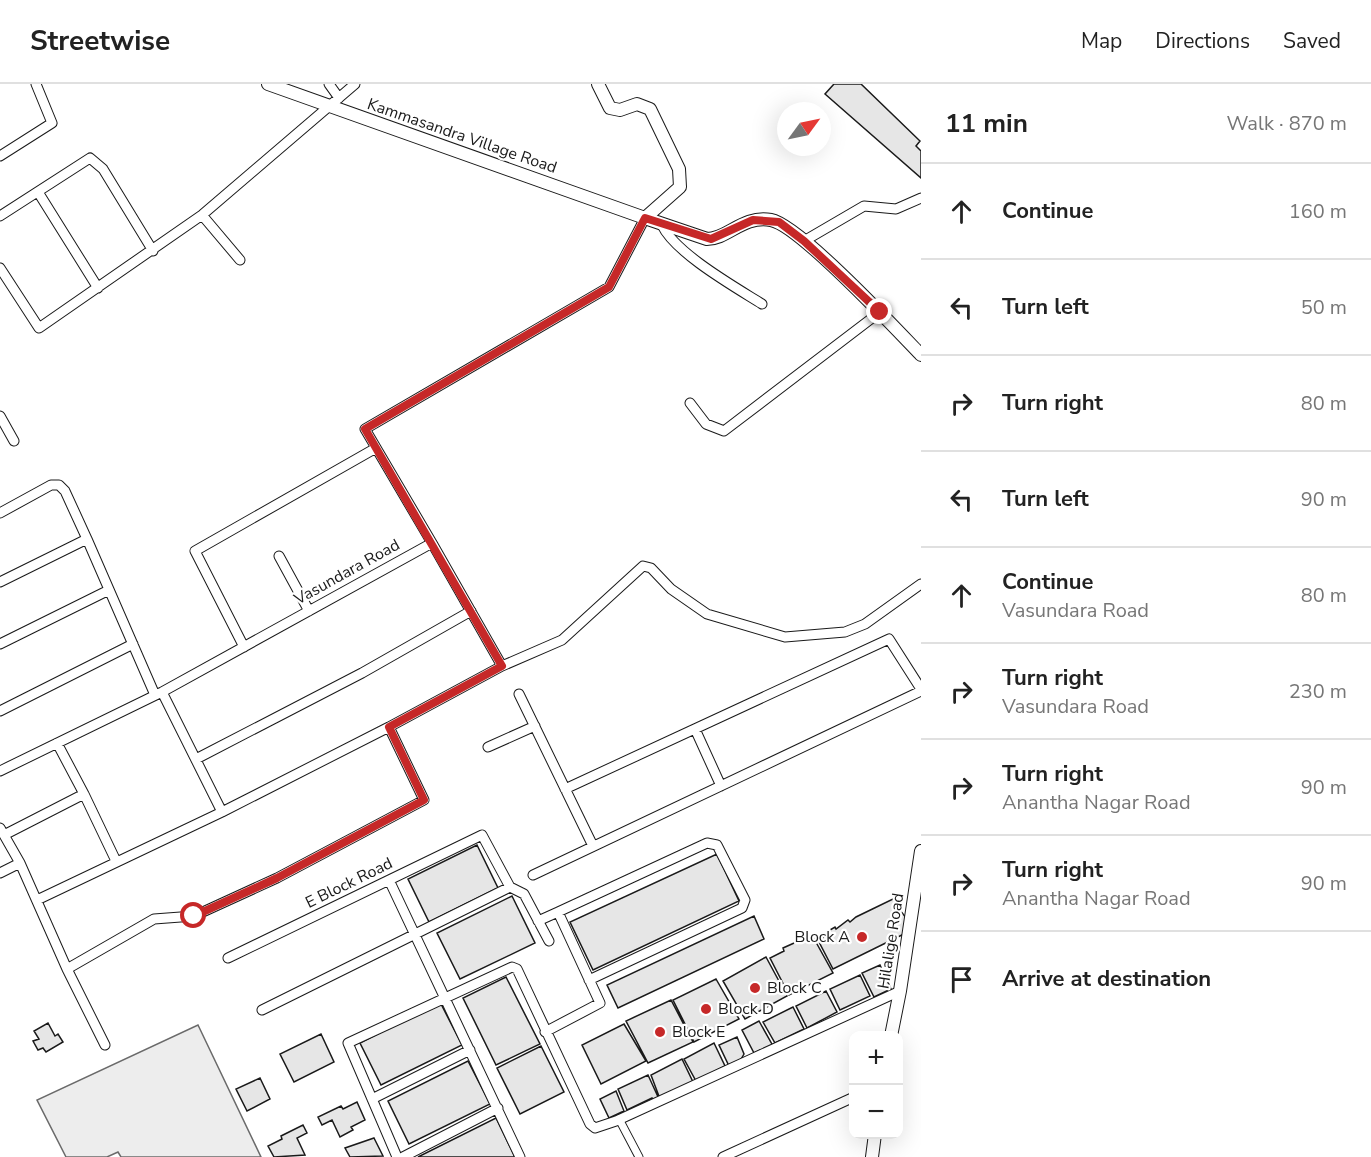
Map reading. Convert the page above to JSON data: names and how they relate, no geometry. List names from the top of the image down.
{
  "streets": {
    "street": [
      "Kammasandra Village Road",
      "Vasundara Road",
      "E Block Road",
      "Hilalige Road"
    ]
  },
  "places": [
    "Block A",
    "Block C",
    "Block D",
    "Block E"
  ],
  "north": "top right",
  "page": {
    "header": "Streetwise",
    "nav": ["Map", "Directions", "Saved"],
    "heading": ["11 min", "Walk · 870 m"],
    "list": [
      ["Continue", "160 m"],
      ["Turn left", "50 m"],
      ["Turn right", "80 m"],
      ["Turn left", "90 m"],
      ["Continue", "Vasundara Road", "80 m"],
      ["Turn right", "Vasundara Road", "230 m"],
      ["Turn right", "Anantha Nagar Road", "90 m"],
      ["Turn right", "Anantha Nagar Road", "90 m"],
      "Arrive at destination"
    ],
    "map_buttons": ["+", "−"]
  }
}
